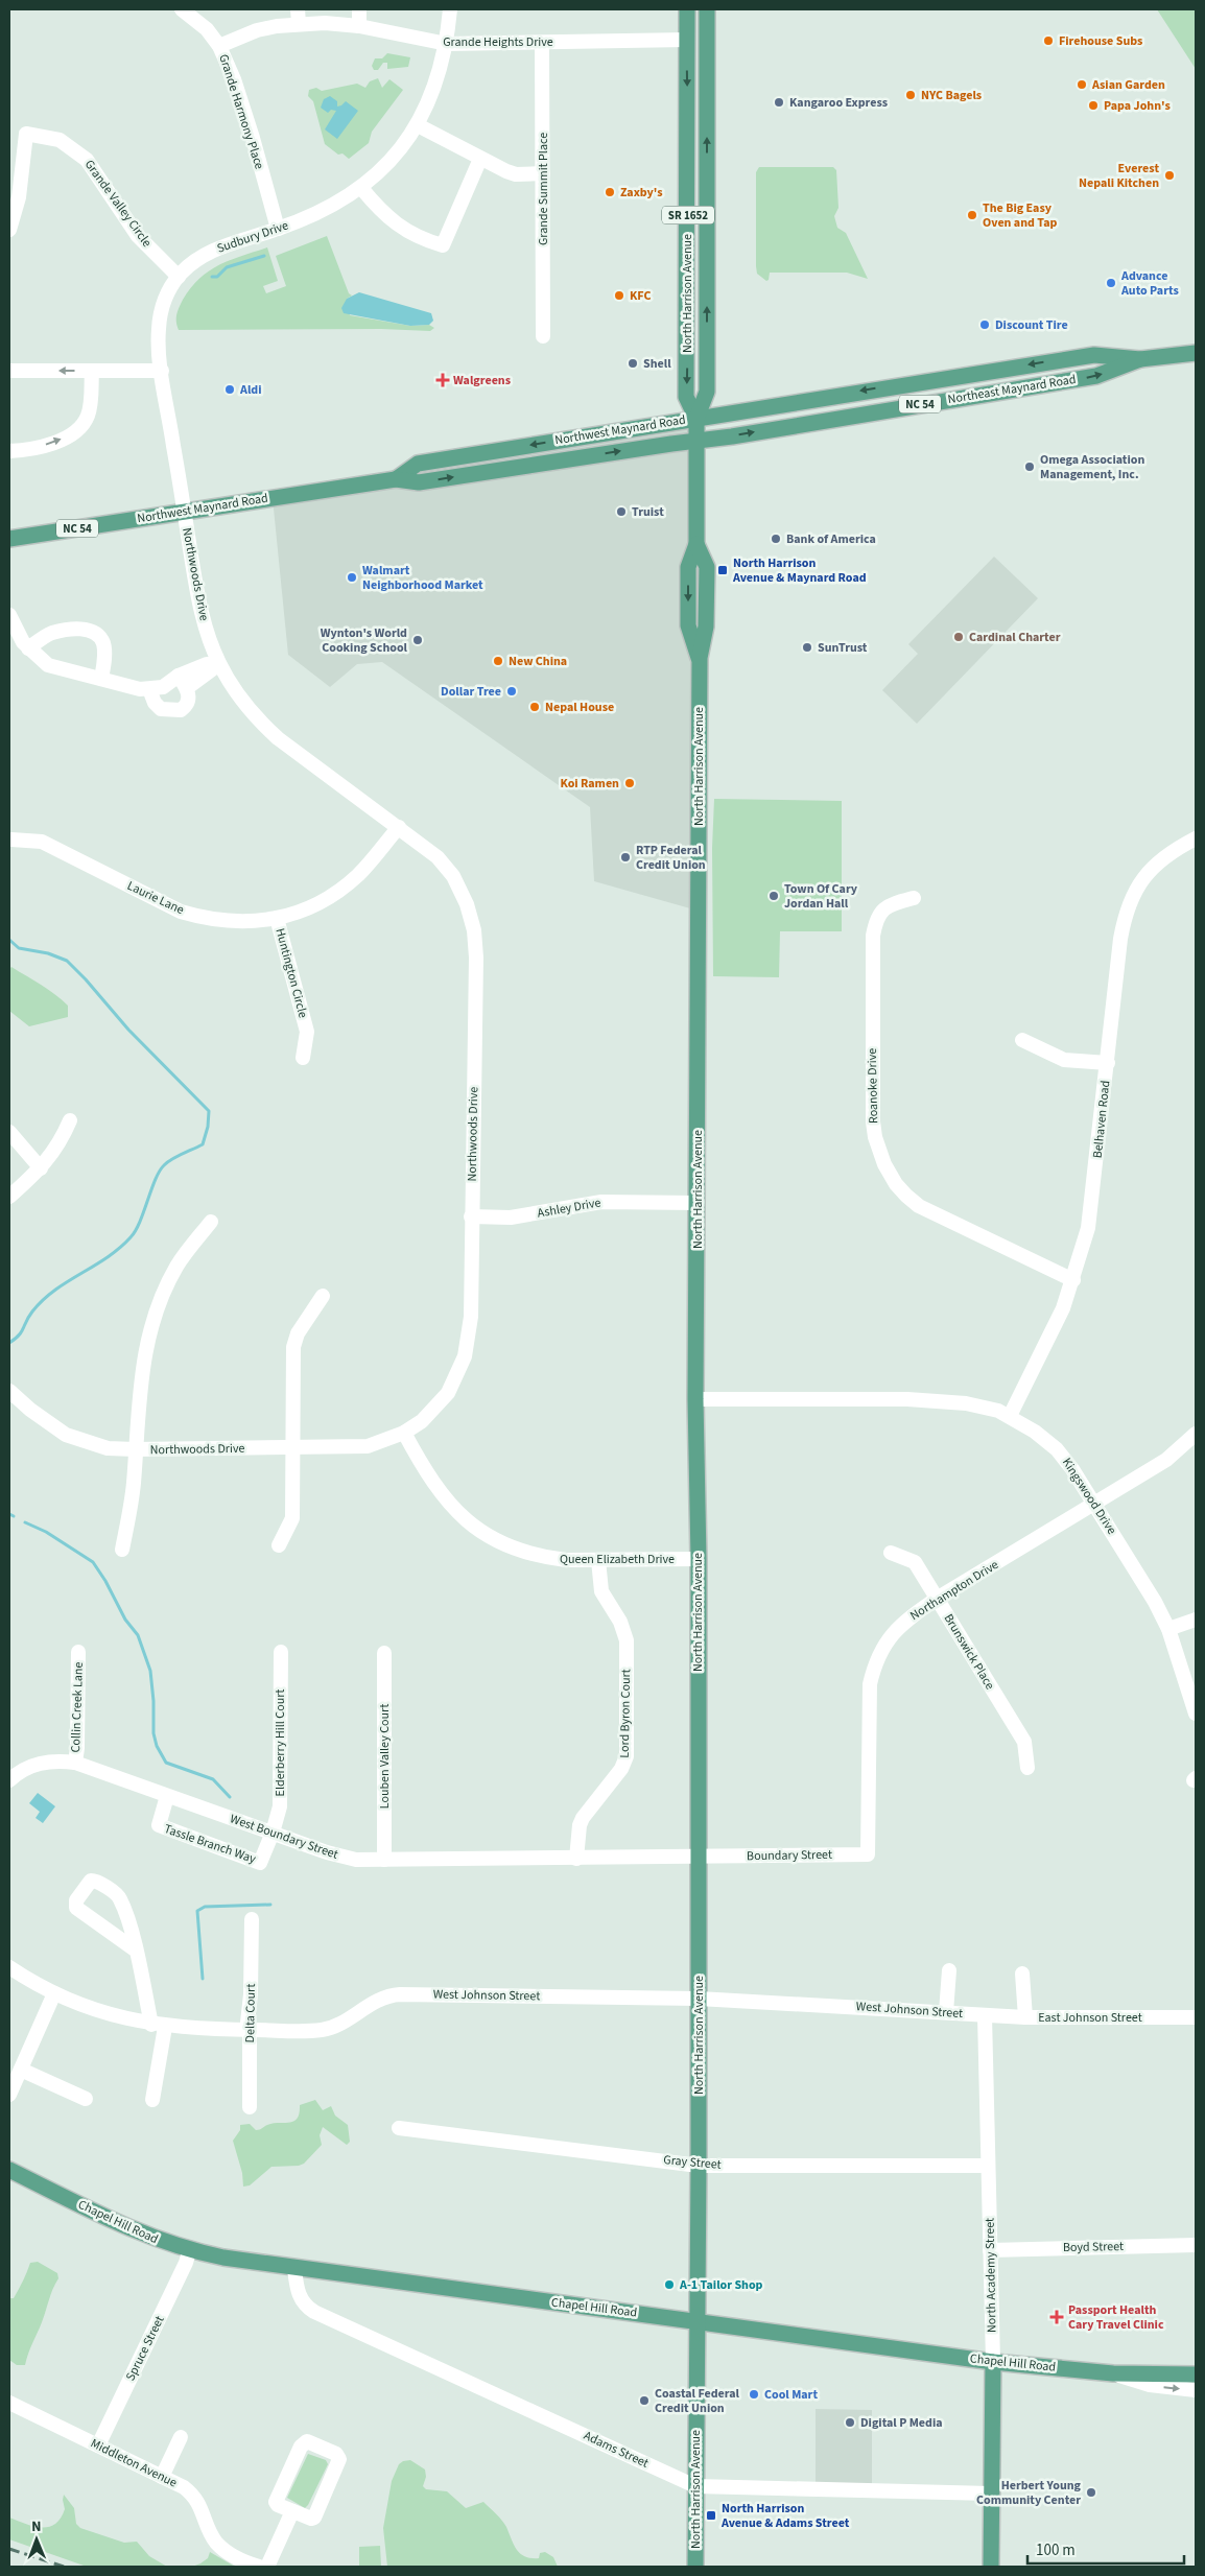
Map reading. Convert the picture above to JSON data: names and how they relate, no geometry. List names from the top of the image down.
{
  "streets": {
    "main road": [
      "SR 1652",
      "North Harrison Avenue",
      "Northeast Maynard Road",
      "NC 54",
      "Northwest Maynard Road",
      "Chapel Hill Road",
      "North Academy Street"
    ],
    "street": [
      "Grande Heights Drive",
      "Grande Harmony Place",
      "Grande Summit Place",
      "Grande Valley Circle",
      "Sudbury Drive",
      "Northwoods Drive",
      "Laurie Lane",
      "Huntington Circle",
      "Roanoke Drive",
      "Belhaven Road",
      "Ashley Drive",
      "Kingswood Drive",
      "Queen Elizabeth Drive",
      "Northampton Drive",
      "Brunswick Place",
      "Collin Creek Lane",
      "Lord Byron Court",
      "Elderberry Hill Court",
      "Louben Valley Court",
      "West Boundary Street",
      "Tassle Branch Way",
      "Boundary Street",
      "West Johnson Street",
      "Delta Court",
      "East Johnson Street",
      "Gray Street",
      "Boyd Street",
      "Spruce Street",
      "Adams Street",
      "Middleton Avenue"
    ]
  },
  "crossings": [
    ["Grande Heights Drive", "Grande Harmony Place"],
    ["Grande Heights Drive", "Grande Summit Place"],
    ["Grande Heights Drive", "Sudbury Drive"],
    ["Grande Heights Drive", "North Harrison Avenue"],
    ["Grande Harmony Place", "Sudbury Drive"],
    ["Grande Valley Circle", "Sudbury Drive"],
    ["Sudbury Drive", "Northwest Maynard Road"],
    ["Sudbury Drive", "Northwoods Drive"],
    ["North Harrison Avenue", "Northeast Maynard Road"],
    ["North Harrison Avenue", "Northwest Maynard Road"],
    ["North Harrison Avenue", "Ashley Drive"],
    ["North Harrison Avenue", "Kingswood Drive"],
    ["North Harrison Avenue", "Queen Elizabeth Drive"],
    ["North Harrison Avenue", "West Boundary Street"],
    ["North Harrison Avenue", "Boundary Street"],
    ["North Harrison Avenue", "West Johnson Street"],
    ["North Harrison Avenue", "Gray Street"],
    ["North Harrison Avenue", "Chapel Hill Road"],
    ["North Harrison Avenue", "Adams Street"],
    ["Northeast Maynard Road", "Northwest Maynard Road"],
    ["Northwest Maynard Road", "Northwoods Drive"],
    ["Northwoods Drive", "Laurie Lane"],
    ["Northwoods Drive", "Ashley Drive"],
    ["Northwoods Drive", "Queen Elizabeth Drive"],
    ["Laurie Lane", "Huntington Circle"],
    ["Roanoke Drive", "Belhaven Road"],
    ["Belhaven Road", "Kingswood Drive"],
    ["Kingswood Drive", "Northampton Drive"],
    ["Queen Elizabeth Drive", "Lord Byron Court"],
    ["Northampton Drive", "Brunswick Place"],
    ["Northampton Drive", "Boundary Street"],
    ["Collin Creek Lane", "West Boundary Street"],
    ["Lord Byron Court", "West Boundary Street"],
    ["Elderberry Hill Court", "West Boundary Street"],
    ["Elderberry Hill Court", "Tassle Branch Way"],
    ["Louben Valley Court", "West Boundary Street"],
    ["West Boundary Street", "Tassle Branch Way"],
    ["West Boundary Street", "Boundary Street"],
    ["West Johnson Street", "Delta Court"],
    ["West Johnson Street", "East Johnson Street"],
    ["West Johnson Street", "North Academy Street"],
    ["East Johnson Street", "North Academy Street"],
    ["Gray Street", "North Academy Street"],
    ["Chapel Hill Road", "North Academy Street"],
    ["Chapel Hill Road", "Spruce Street"],
    ["Chapel Hill Road", "Adams Street"],
    ["Boyd Street", "North Academy Street"],
    ["North Academy Street", "Adams Street"],
    ["Spruce Street", "Middleton Avenue"]
  ],
  "places": {
    "other": [
      "Firehouse Subs",
      "Asian Garden",
      "NYC Bagels",
      "Kangaroo Express",
      "Papa John's",
      "Everest Nepali Kitchen",
      "Zaxby's",
      "The Big Easy Oven and Tap",
      "Advance Auto Parts",
      "KFC",
      "Discount Tire",
      "Shell",
      "Aldi",
      "Omega Association Management, Inc.",
      "Truist",
      "Bank of America",
      "Walmart Neighborhood Market",
      "Cardinal Charter",
      "Wynton's World Cooking School",
      "SunTrust",
      "New China",
      "Dollar Tree",
      "Nepal House",
      "Koi Ramen",
      "RTP Federal Credit Union",
      "Town Of Cary Jordan Hall",
      "A-1 Tailor Shop",
      "Cool Mart",
      "Coastal Federal Credit Union",
      "Digital P Media",
      "Herbert Young Community Center"
    ],
    "health": ["Walgreens", "Passport Health Cary Travel Clinic"],
    "transit": ["North Harrison Avenue & Maynard Road", "North Harrison Avenue & Adams Street"]
  },
  "scale_bar": "100 m",
  "north": "top"
}
